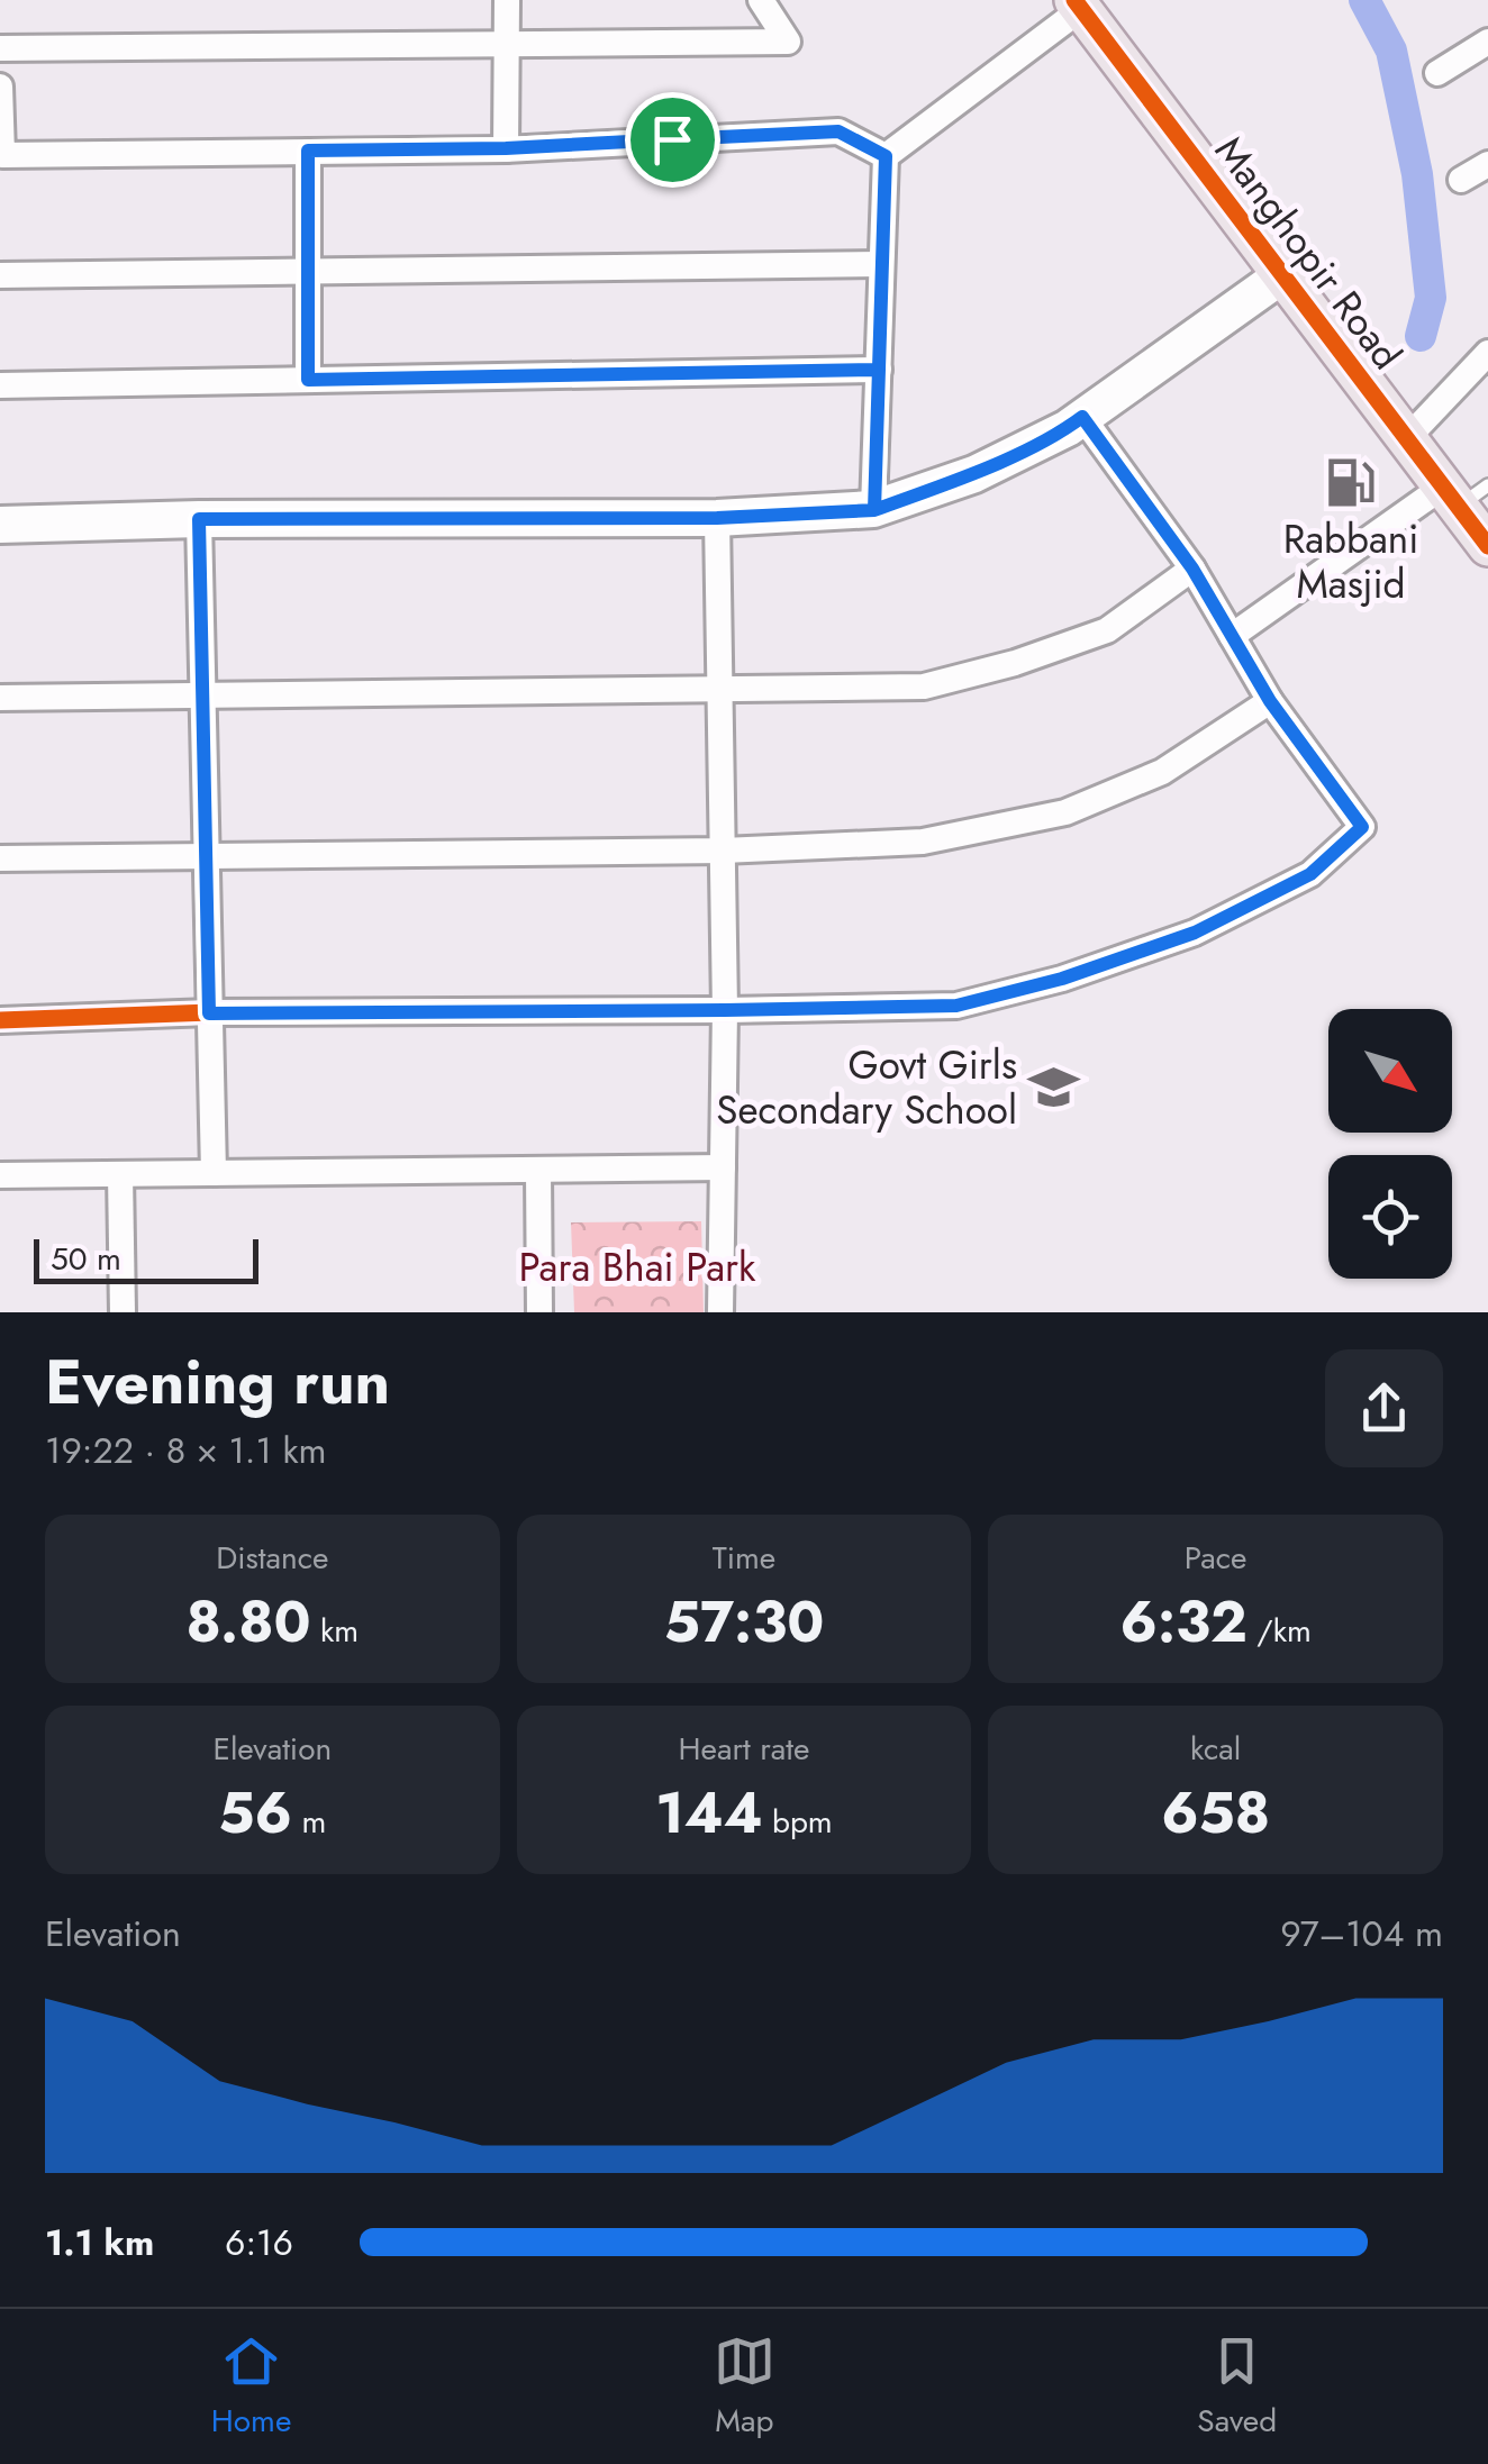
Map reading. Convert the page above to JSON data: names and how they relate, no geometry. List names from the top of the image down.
{
  "streets": {
    "main road": ["Manghopir Road"]
  },
  "parks": ["Para Bhai Park"],
  "places": {
    "fuel station": ["Rabbani Masjid"],
    "school or university": ["Govt Girls Secondary School"]
  },
  "scale_bar": "50 m",
  "north": "bottom right",
  "page": {
    "scale": "50 m",
    "heading": ["Evening run", "19:22 · 8 × 1.1 km"],
    "stats": [
      ["Distance", "8.80 km"],
      ["Time", "57:30"],
      ["Pace", "6:32 /km"],
      ["Elevation", "56 m"],
      ["Heart rate", "144 bpm"],
      ["kcal", "658"]
    ],
    "chart": ["Elevation", "97–104 m"],
    "list": [
      {
        "name": "1.1 km",
        "note": "6:16"
      }
    ],
    "tabs": ["Home", "Map", "Saved"]
  }
}
